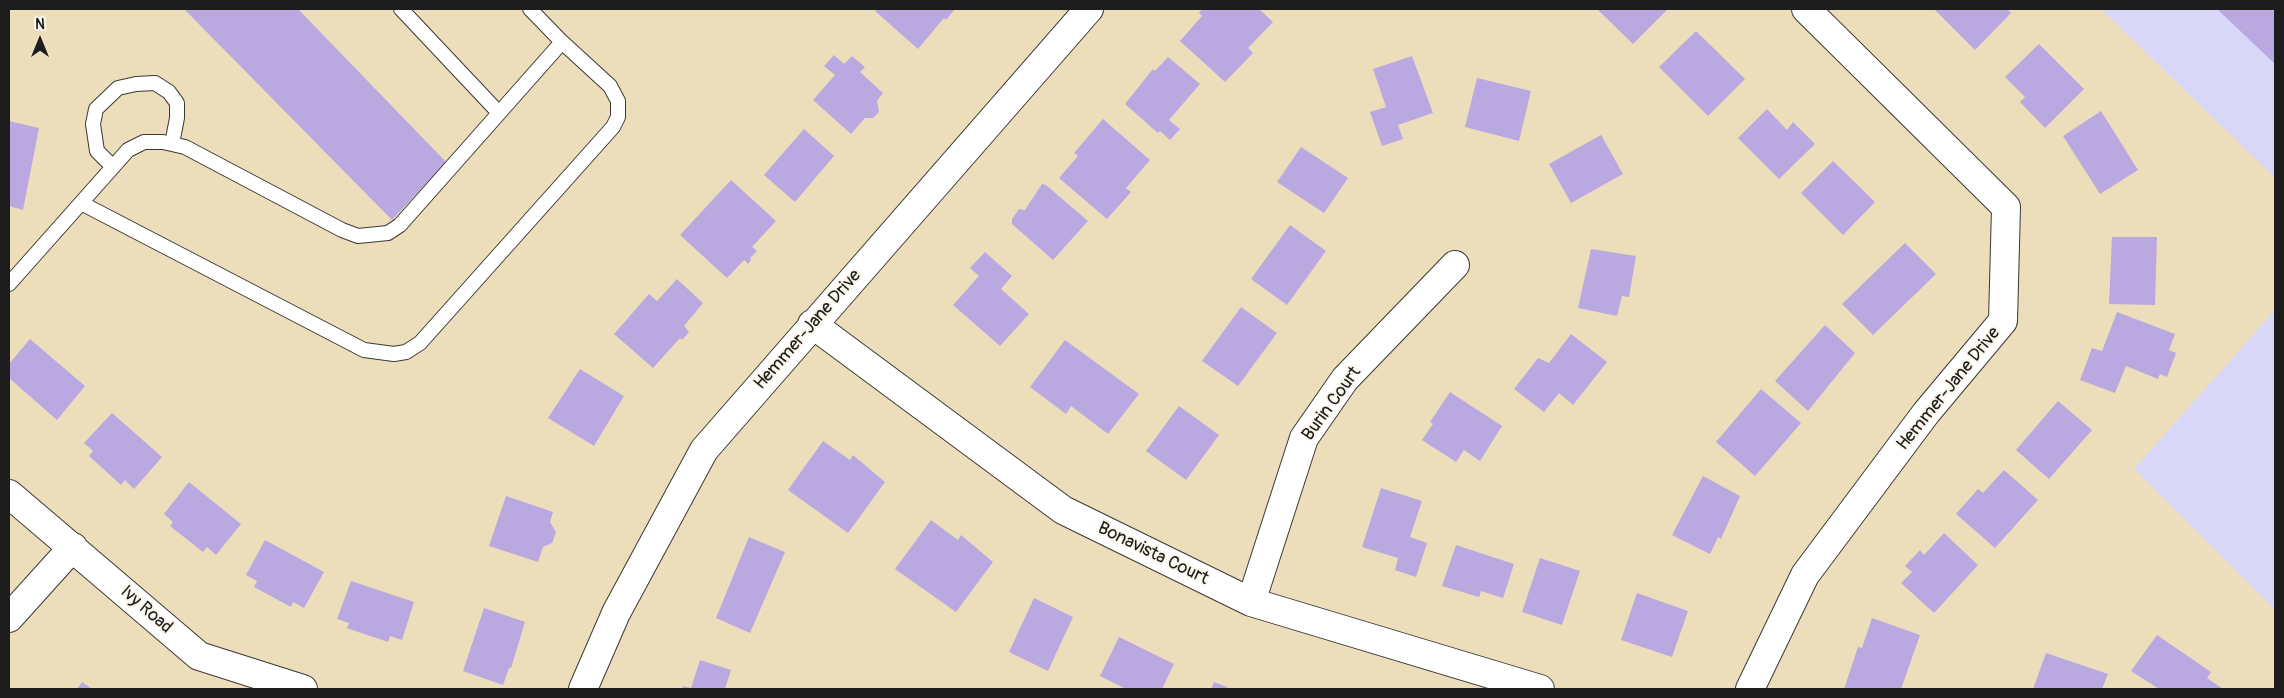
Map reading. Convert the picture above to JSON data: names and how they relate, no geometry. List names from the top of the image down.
{
  "streets": {
    "street": [
      "Hemmer-Jane Drive",
      "Burin Court",
      "Bonavista Court",
      "Ivy Road"
    ]
  },
  "crossings": [
    ["Hemmer-Jane Drive", "Bonavista Court"],
    ["Burin Court", "Bonavista Court"]
  ],
  "north": "top"
}
